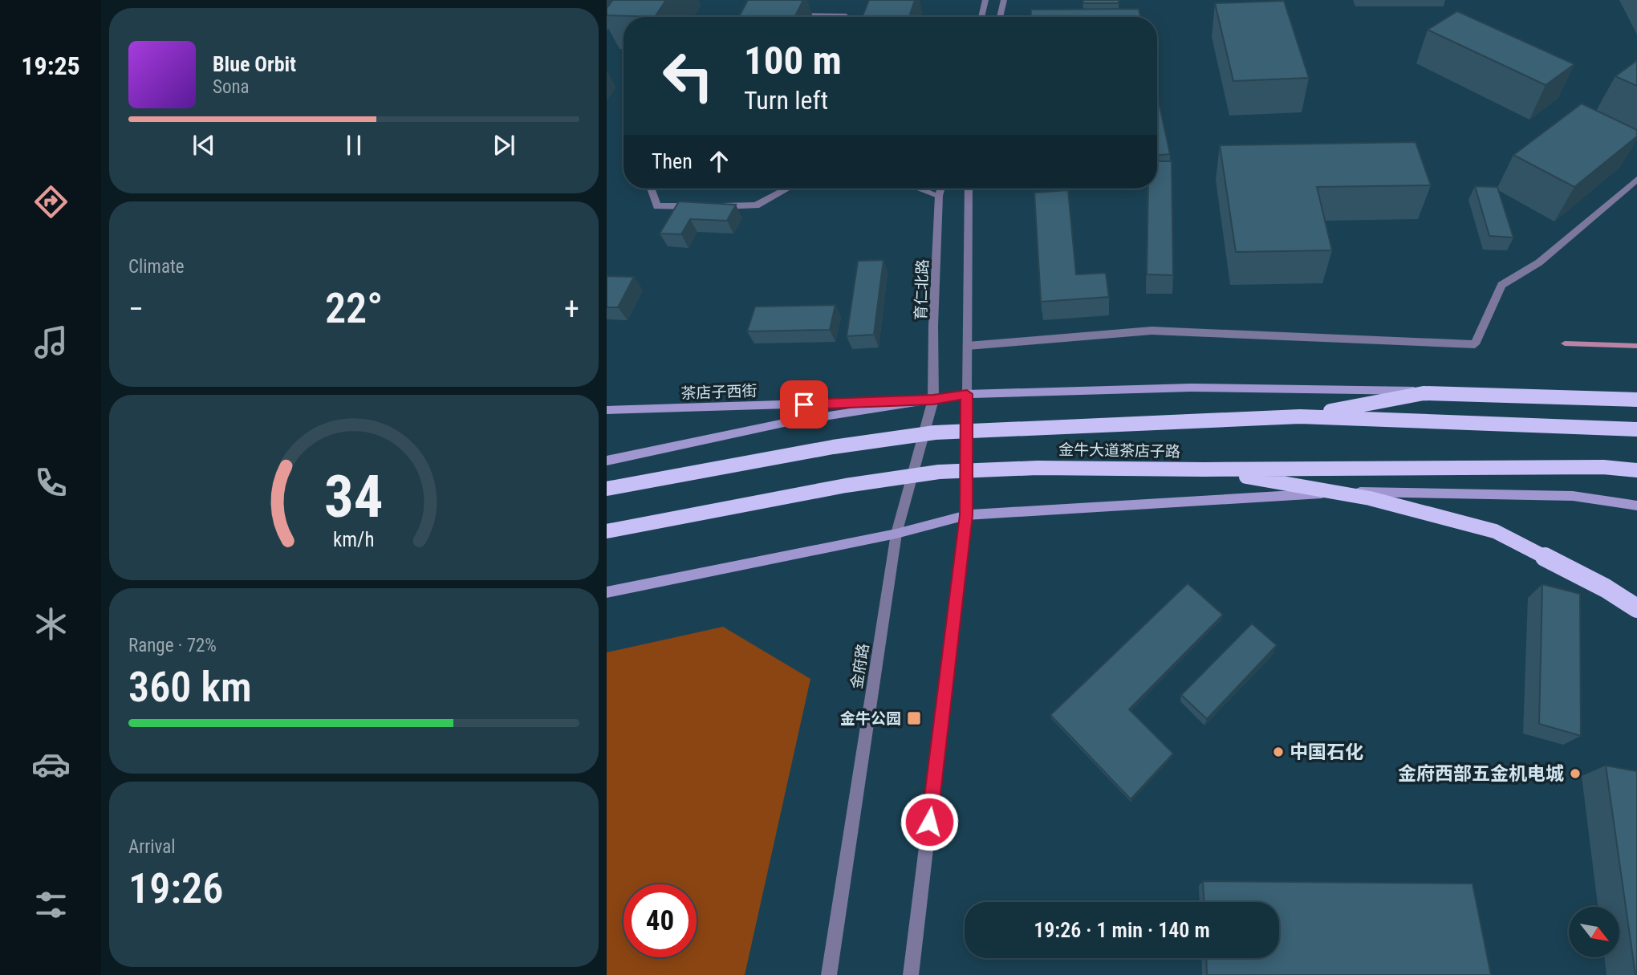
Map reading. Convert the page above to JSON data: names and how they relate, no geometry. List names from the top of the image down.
{
  "streets": {
    "highway": ["金牛大道茶店子路"],
    "main road": ["茶店子西街"],
    "street": ["育仁北路", "金府路"]
  },
  "crossings": [
    ["育仁北路", "茶店子西街"],
    ["育仁北路", "金府路"],
    ["茶店子西街", "金府路"]
  ],
  "places": {
    "transit": ["金牛公园"],
    "other": ["中国石化", "金府西部五金机电城"]
  },
  "north": "bottom right",
  "page": {
    "tabs": "19:25",
    "turn": ["100 m", "Turn left"],
    "song": ["Blue Orbit", "Sona"],
    "then": "Then",
    "tile": [
      "Climate",
      ["Range · 72%", "360 km"],
      ["Arrival", "19:26"]
    ],
    "heat": ["−", "22°", "+"],
    "limit": "40",
    "trip": "19:26 · 1 min · 140 m",
    "gauge": ["34", "km/h"]
  }
}
